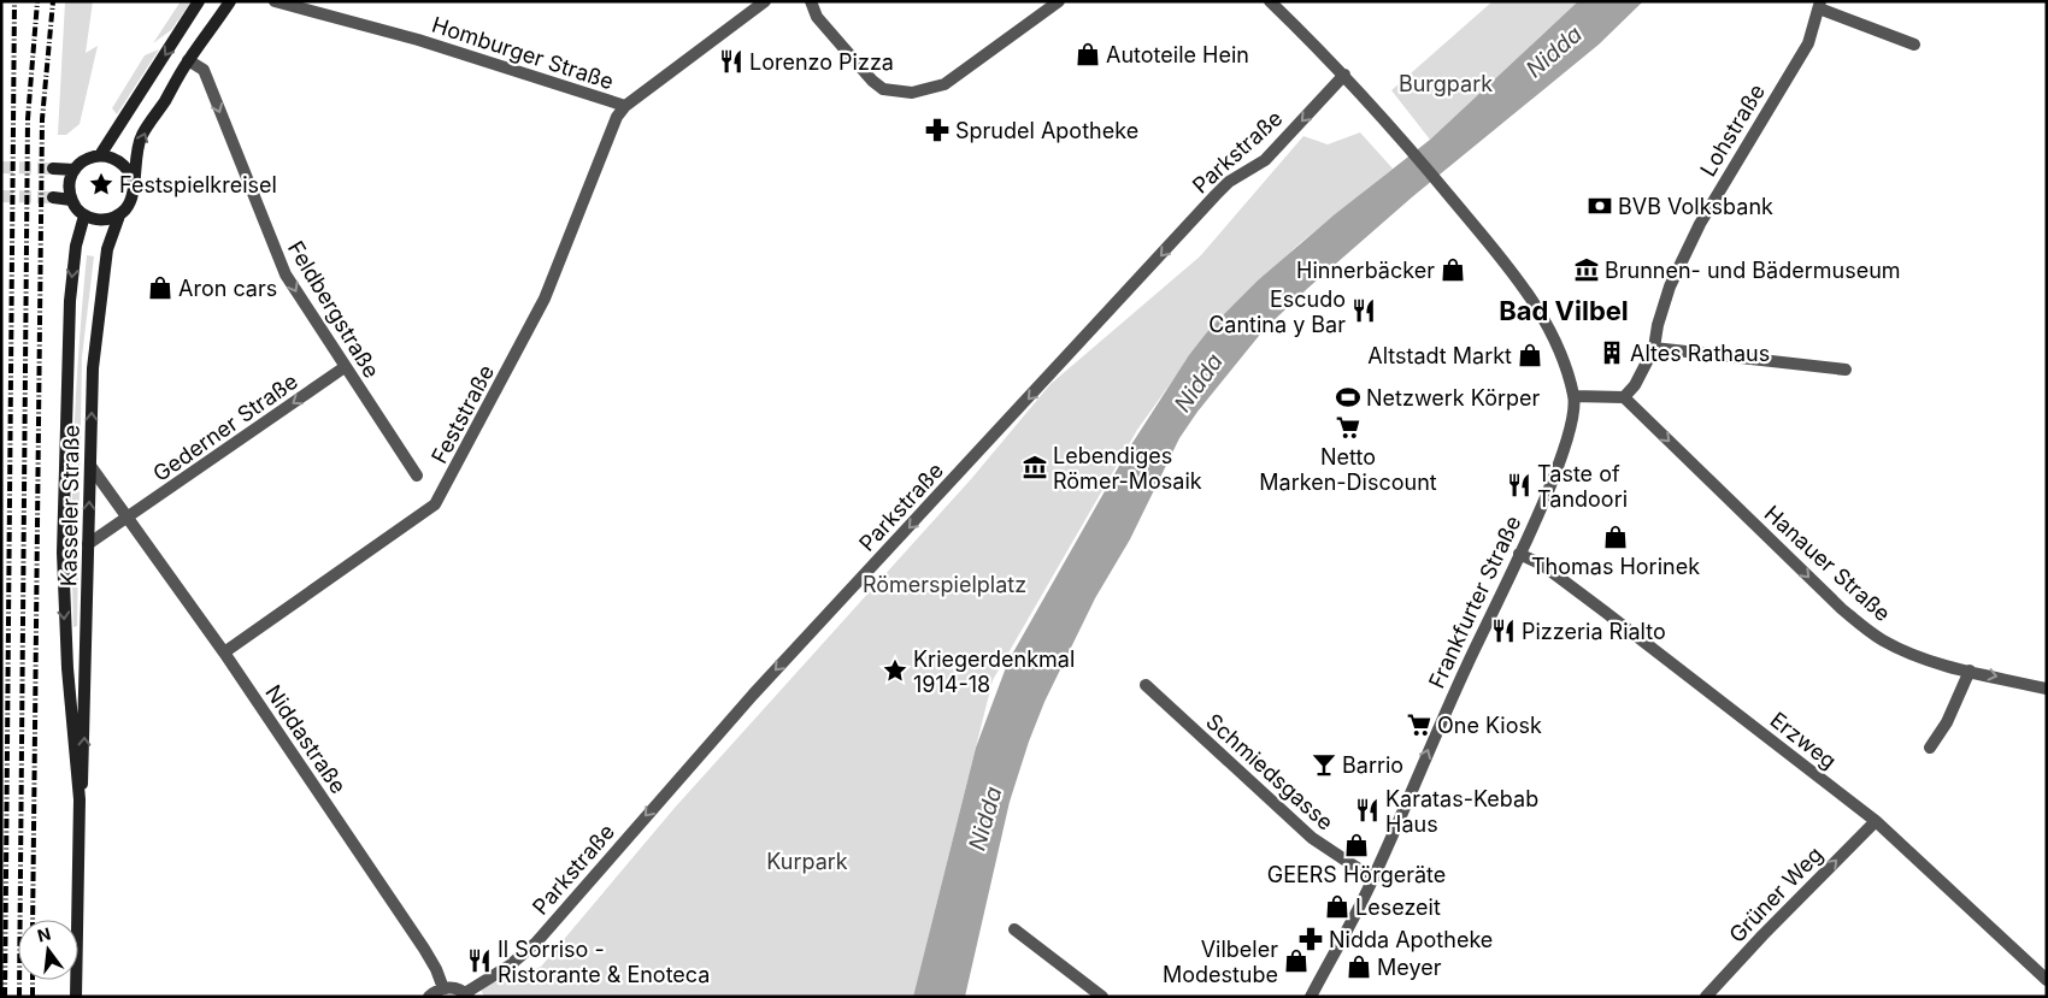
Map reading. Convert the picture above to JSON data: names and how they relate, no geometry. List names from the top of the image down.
{
  "streets": {
    "main road": ["Kasseler Straße"],
    "street": [
      "Homburger Straße",
      "Lohstraße",
      "Parkstraße",
      "Feldbergstraße",
      "Feststraße",
      "Gederner Straße",
      "Hanauer Straße",
      "Frankfurter Straße",
      "Niddastraße",
      "Erzweg",
      "Schmiedsgasse",
      "Grüner Weg"
    ]
  },
  "crossings": [
    ["Homburger Straße", "Feststraße"],
    ["Lohstraße", "Hanauer Straße"],
    ["Parkstraße", "Frankfurter Straße"],
    ["Feldbergstraße", "Gederner Straße"],
    ["Feldbergstraße", "Kasseler Straße"],
    ["Feststraße", "Niddastraße"],
    ["Gederner Straße", "Niddastraße"],
    ["Kasseler Straße", "Niddastraße"],
    ["Frankfurter Straße", "Erzweg"],
    ["Frankfurter Straße", "Schmiedsgasse"],
    ["Erzweg", "Grüner Weg"]
  ],
  "one_way": [
    "Parkstraße",
    "Feldbergstraße",
    "Gederner Straße",
    "Hanauer Straße",
    "Grüner Weg"
  ],
  "districts": ["Bad Vilbel"],
  "water": ["Nidda"],
  "parks": ["Burgpark", "Römerspielplatz", "Kurpark"],
  "places": {
    "shop": [
      "Autoteile Hein",
      "Hinnerbäcker",
      "Aron cars",
      "Altstadt Markt",
      "Thomas Horinek",
      "GEERS Hörgeräte",
      "Lesezeit",
      "Vilbeler Modestube",
      "Meyer"
    ],
    "restaurant": [
      "Lorenzo Pizza",
      "Escudo Cantina y Bar",
      "Taste of Tandoori",
      "Pizzeria Rialto",
      "Karatas-Kebab Haus",
      "Il Sorriso - Ristorante & Enoteca"
    ],
    "pharmacy": ["Sprudel Apotheke", "Nidda Apotheke"],
    "place": ["Festspielkreisel", "Kriegerdenkmal 1914-18"],
    "bank": ["BVB Volksbank"],
    "museum": ["Brunnen- und Bädermuseum", "Lebendiges Römer-Mosaik"],
    "building": ["Altes Rathaus"],
    "sports": ["Netzwerk Körper"],
    "supermarket": ["Netto Marken-Discount", "One Kiosk"],
    "bar": ["Barrio"]
  },
  "north": "top"
}
